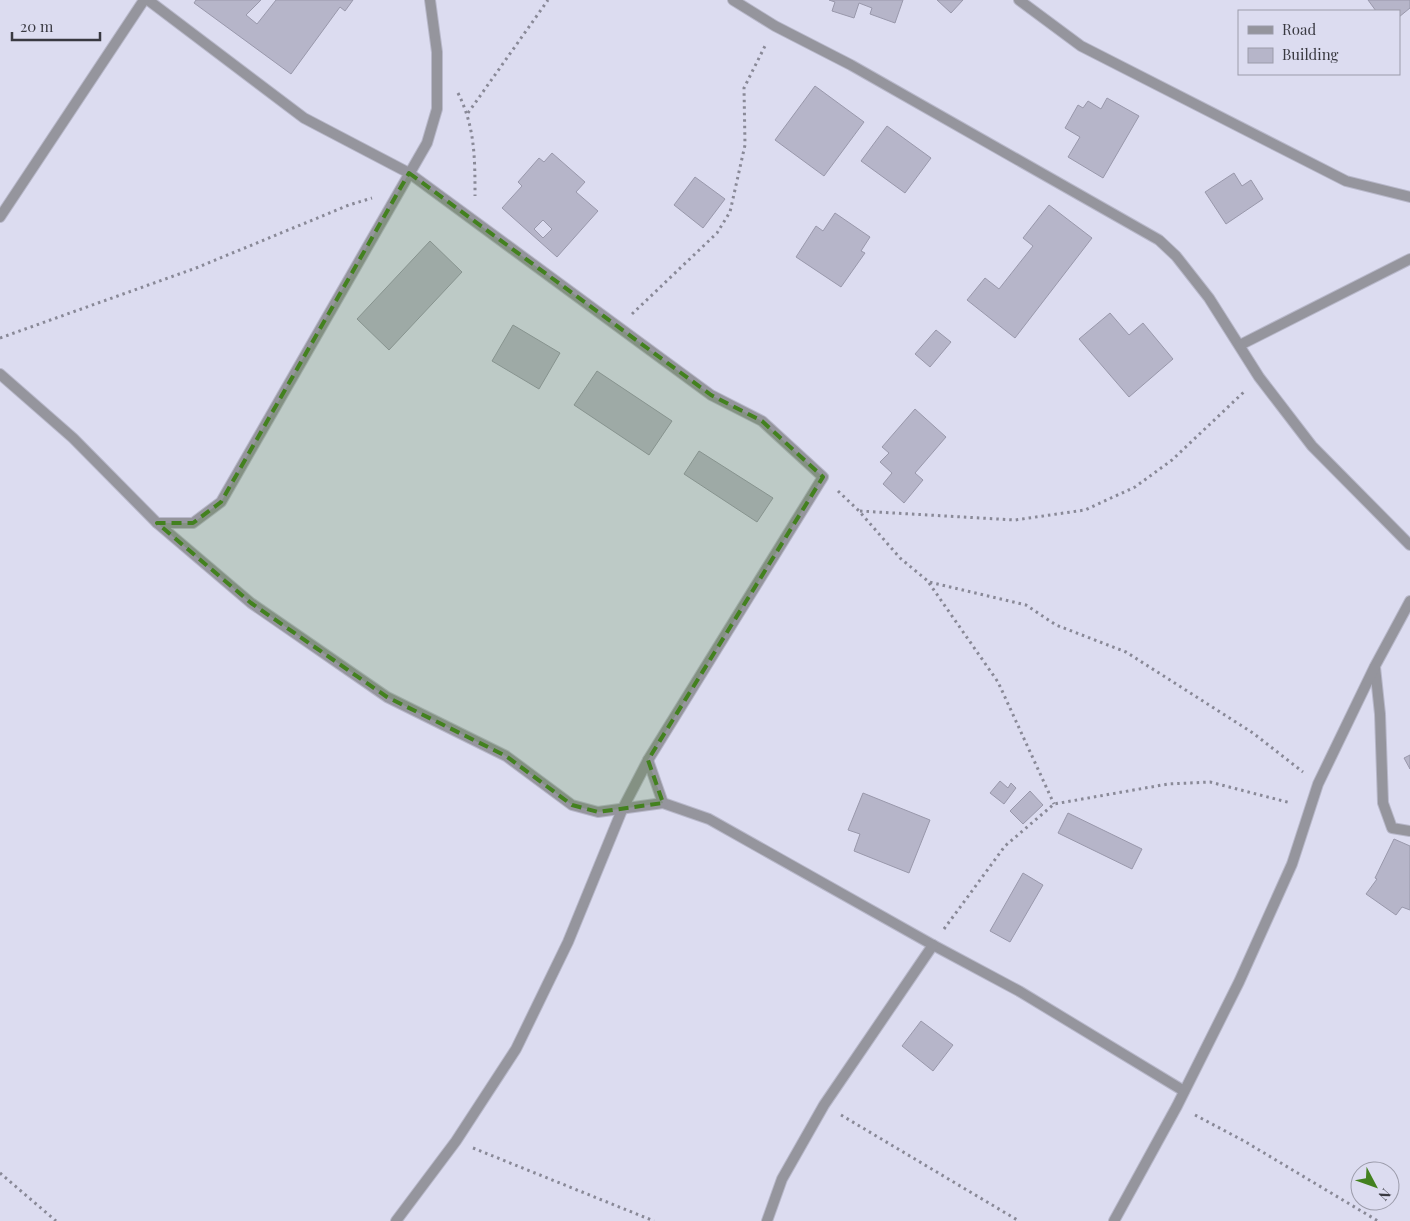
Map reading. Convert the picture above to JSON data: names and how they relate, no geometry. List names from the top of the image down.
{
  "legend": ["Road", "Building"],
  "scale_bar": "20 m",
  "north": "bottom right"
}
